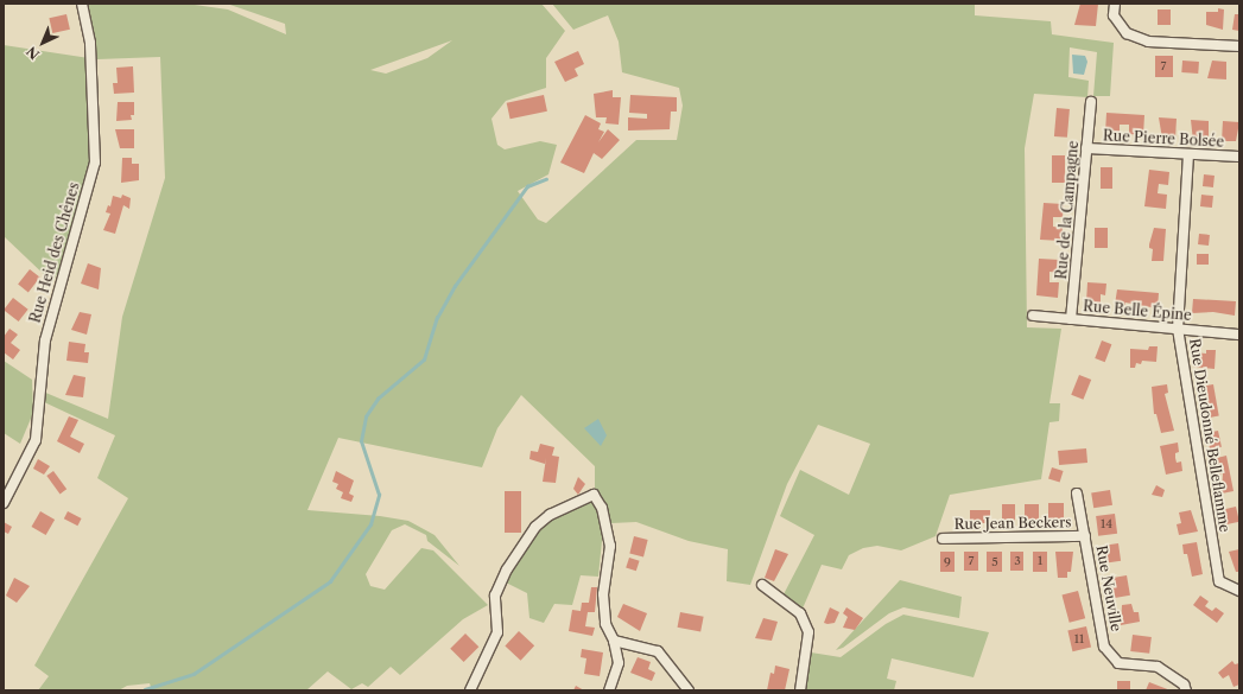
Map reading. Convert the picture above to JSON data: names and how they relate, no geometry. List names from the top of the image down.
{
  "streets": {
    "street": [
      "Rue Pierre Bolsée",
      "Rue de la Campagne",
      "Rue Heid des Chênes",
      "Rue Belle Épine",
      "Rue Dieudonné Belleflamme",
      "Rue Jean Beckers",
      "Rue Neuville"
    ]
  },
  "crossings": [
    ["Rue Pierre Bolsée", "Rue de la Campagne"],
    ["Rue de la Campagne", "Rue Belle Épine"],
    ["Rue Belle Épine", "Rue Dieudonné Belleflamme"],
    ["Rue Jean Beckers", "Rue Neuville"]
  ],
  "house_numbers": [
    "7",
    "14",
    "7",
    "3",
    "1",
    "9",
    "5",
    "11"
  ],
  "north": "bottom left"
}
